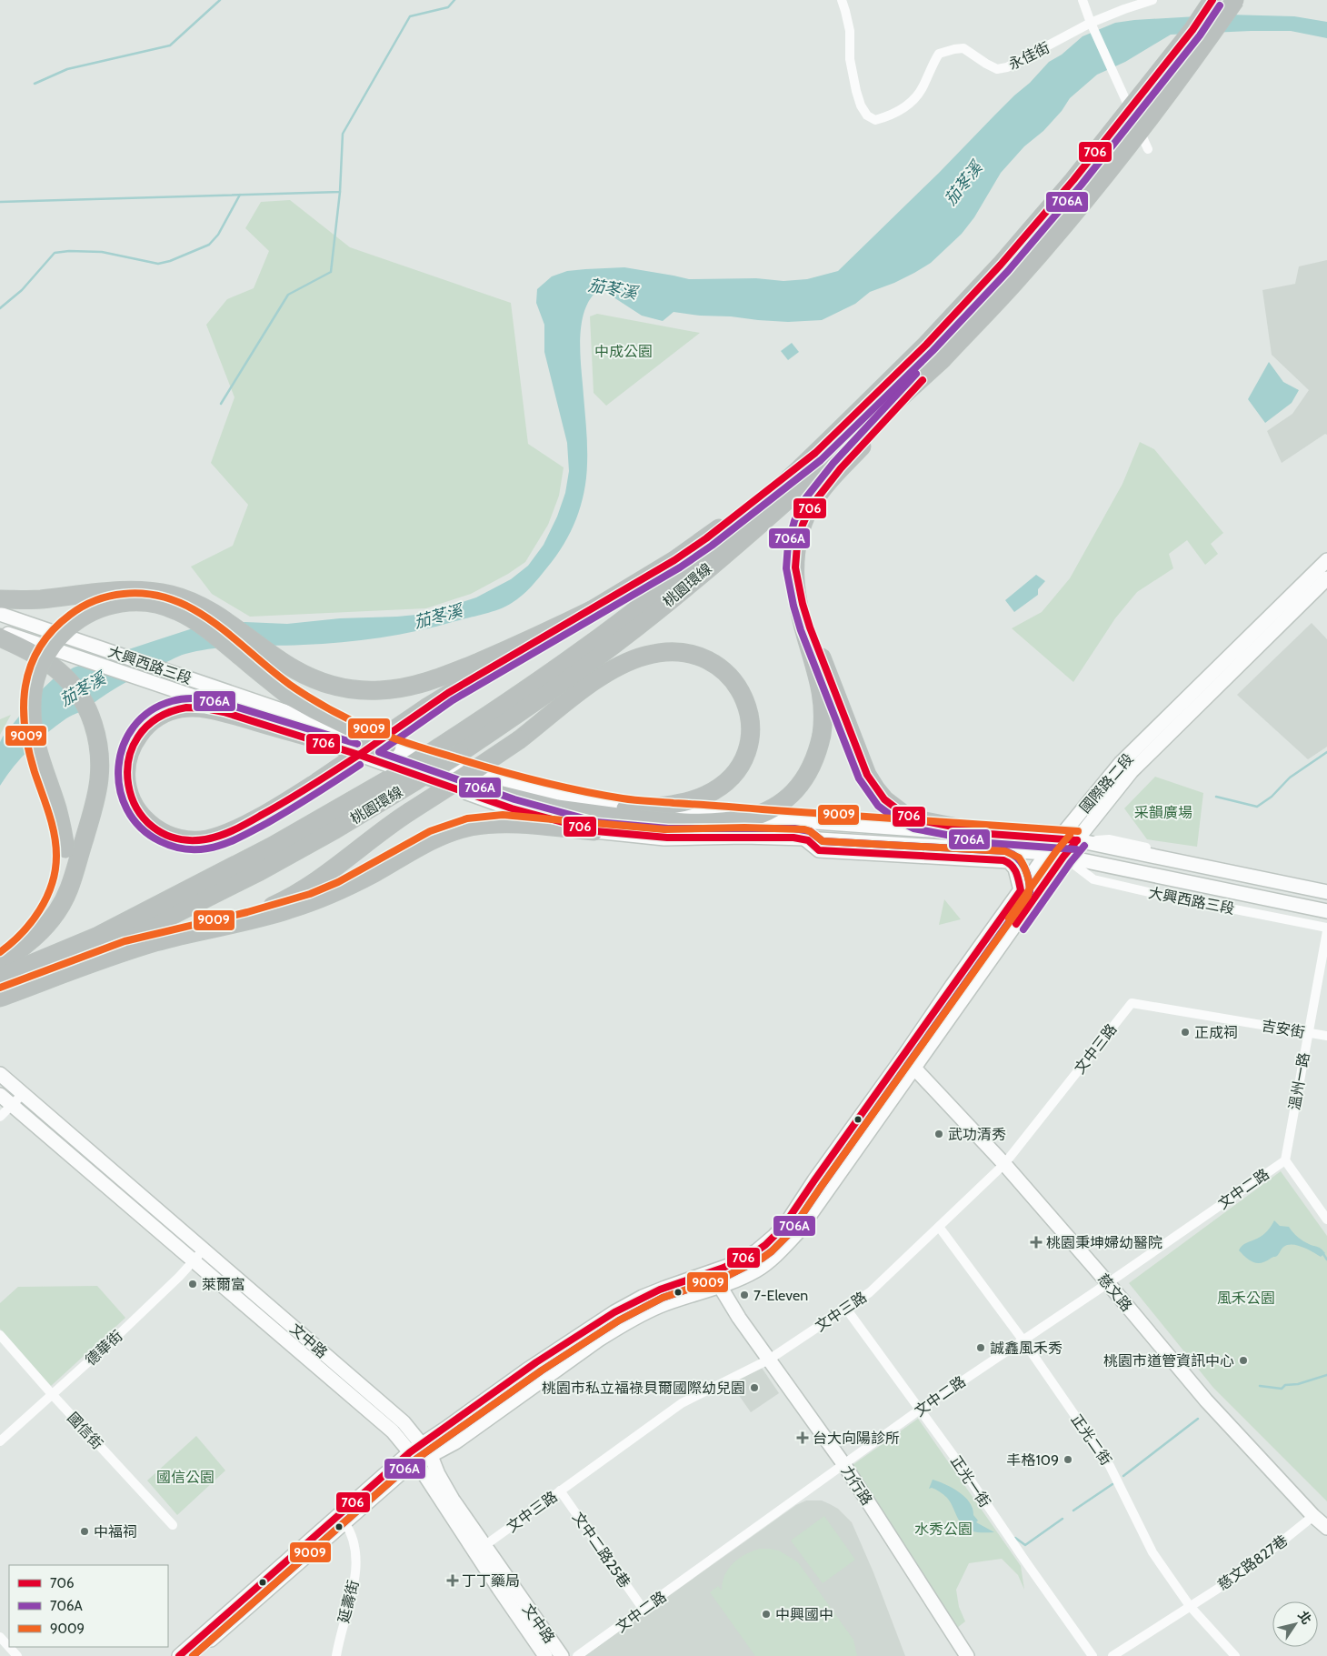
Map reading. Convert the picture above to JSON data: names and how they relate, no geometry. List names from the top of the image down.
{
  "streets": {
    "highway": ["桃園環線"],
    "street": [
      "永佳街",
      "大興西路三段",
      "國際路二段",
      "吉安街",
      "文中三路",
      "溫州一路",
      "文中二路",
      "慈文路",
      "文中路",
      "德華街",
      "國信街",
      "正光二街",
      "正光一街",
      "力行路",
      "文中二路25巷",
      "慈文路827巷",
      "延壽街"
    ]
  },
  "crossings": [
    ["桃園環線", "大興西路三段"],
    ["大興西路三段", "國際路二段"],
    ["國際路二段", "慈文路"],
    ["國際路二段", "文中路"],
    ["國際路二段", "力行路"],
    ["國際路二段", "延壽街"],
    ["吉安街", "文中三路"],
    ["吉安街", "溫州一路"],
    ["文中三路", "慈文路"],
    ["文中三路", "文中路"],
    ["文中三路", "正光二街"],
    ["文中三路", "正光一街"],
    ["文中三路", "力行路"],
    ["文中三路", "文中二路25巷"],
    ["溫州一路", "文中二路"],
    ["文中二路", "慈文路"],
    ["文中二路", "正光二街"],
    ["文中二路", "正光一街"],
    ["文中二路", "力行路"],
    ["文中二路", "文中二路25巷"],
    ["慈文路", "慈文路827巷"],
    ["文中路", "德華街"],
    ["德華街", "國信街"],
    ["正光二街", "慈文路827巷"]
  ],
  "water": ["茄苳溪"],
  "parks": [
    "中成公園",
    "采韻廣場",
    "風禾公園",
    "國信公園",
    "水秀公園"
  ],
  "places": {
    "other": [
      "正成祠",
      "武功清秀",
      "萊爾富",
      "7-Eleven",
      "誠鑫風禾秀",
      "桃園市道管資訊中心",
      "桃園市私立福祿貝爾國際幼兒園",
      "丰格109",
      "中福祠",
      "中興國中"
    ],
    "health": ["桃園秉坤婦幼醫院", "台大向陽診所", "丁丁藥局"]
  },
  "lines": ["transit line 706", "transit line 706A", "transit line 9009"],
  "legend": ["706", "706A", "9009"],
  "north": "top right"
}
